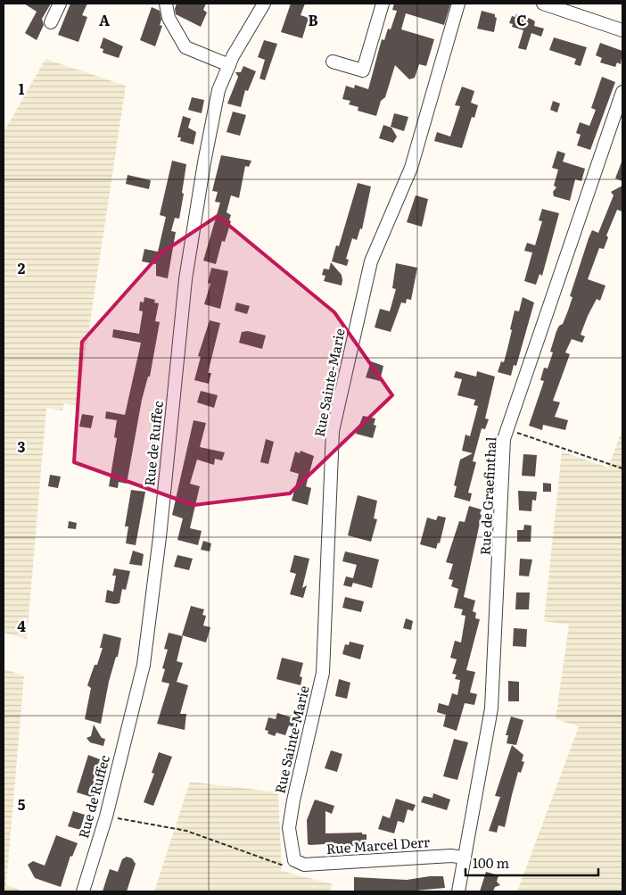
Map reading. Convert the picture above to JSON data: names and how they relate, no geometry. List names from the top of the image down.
{
  "streets": {
    "street": [
      "Rue Sainte-Marie",
      "Rue de Ruffec",
      "Rue de Graefinthal",
      "Rue Marcel Derr"
    ]
  },
  "crossings": [
    ["Rue Sainte-Marie", "Rue Marcel Derr"],
    ["Rue de Graefinthal", "Rue Marcel Derr"]
  ],
  "scale_bar": "100 m",
  "grid": {
    "columns": ["A", "B", "C"],
    "rows": [
      "1",
      "2",
      "3",
      "4",
      "5"
    ]
  }
}
